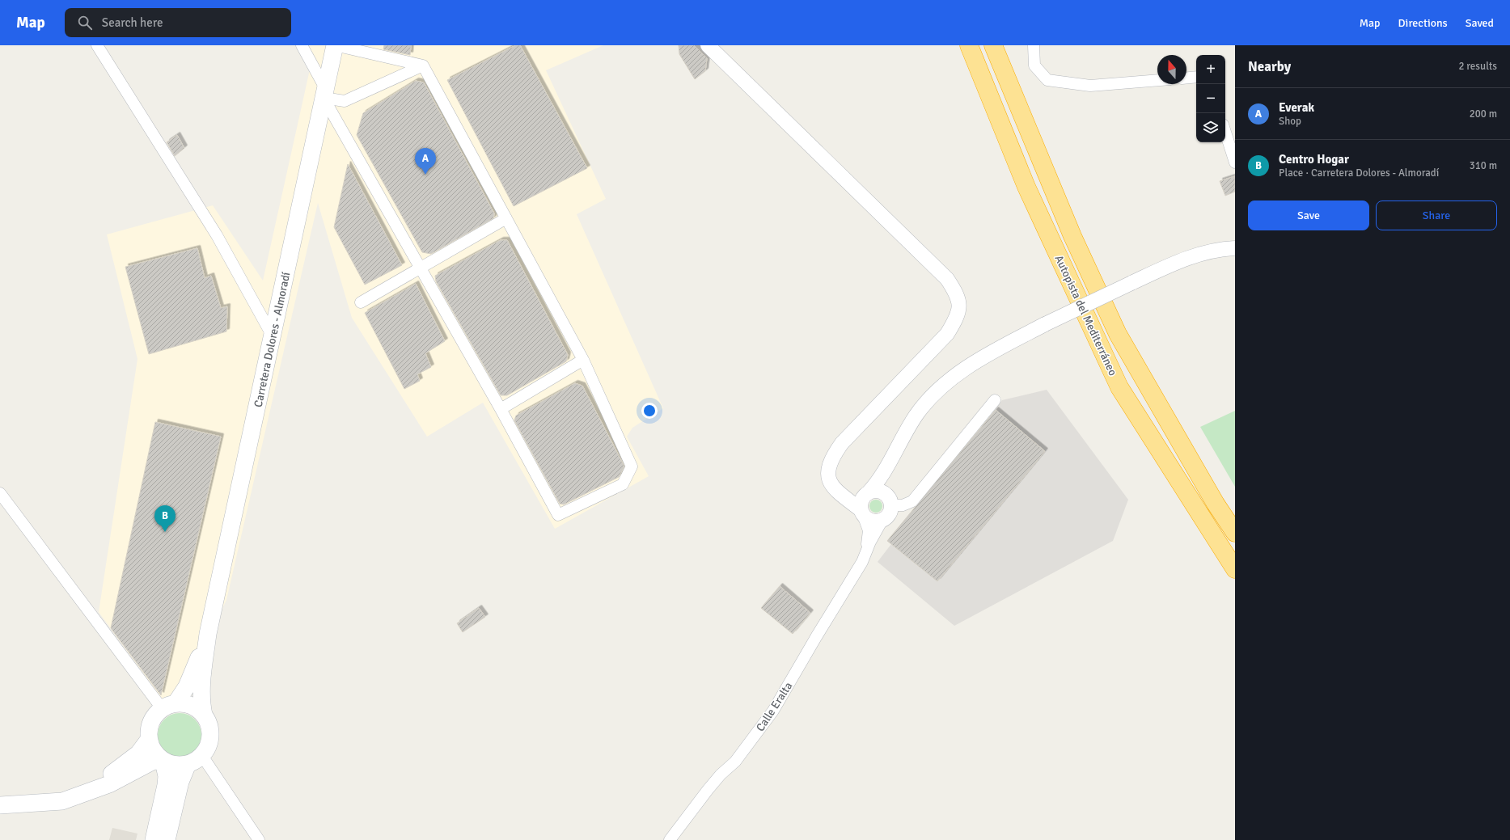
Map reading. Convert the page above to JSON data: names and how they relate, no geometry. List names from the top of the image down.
{
  "streets": {
    "highway": ["Autopista del Mediterráneo"],
    "main road": ["Carretera Dolores - Almoradí"],
    "street": ["Calle Eralta"]
  },
  "north": "top",
  "page": {
    "header": "Map",
    "search": "Search here",
    "nav": ["Map", "Directions", "Saved"],
    "heading": ["Nearby", "2 results"],
    "map_buttons": ["+", "−"],
    "list": [
      {
        "mark": "A",
        "name": "Everak",
        "note": "Shop",
        "value": "200 m"
      },
      {
        "mark": "B",
        "name": "Centro Hogar",
        "note": "Place · Carretera Dolores - Almoradí",
        "value": "310 m"
      }
    ],
    "pins": ["A", "B"],
    "buttons": ["Save", "Share"]
  }
}
